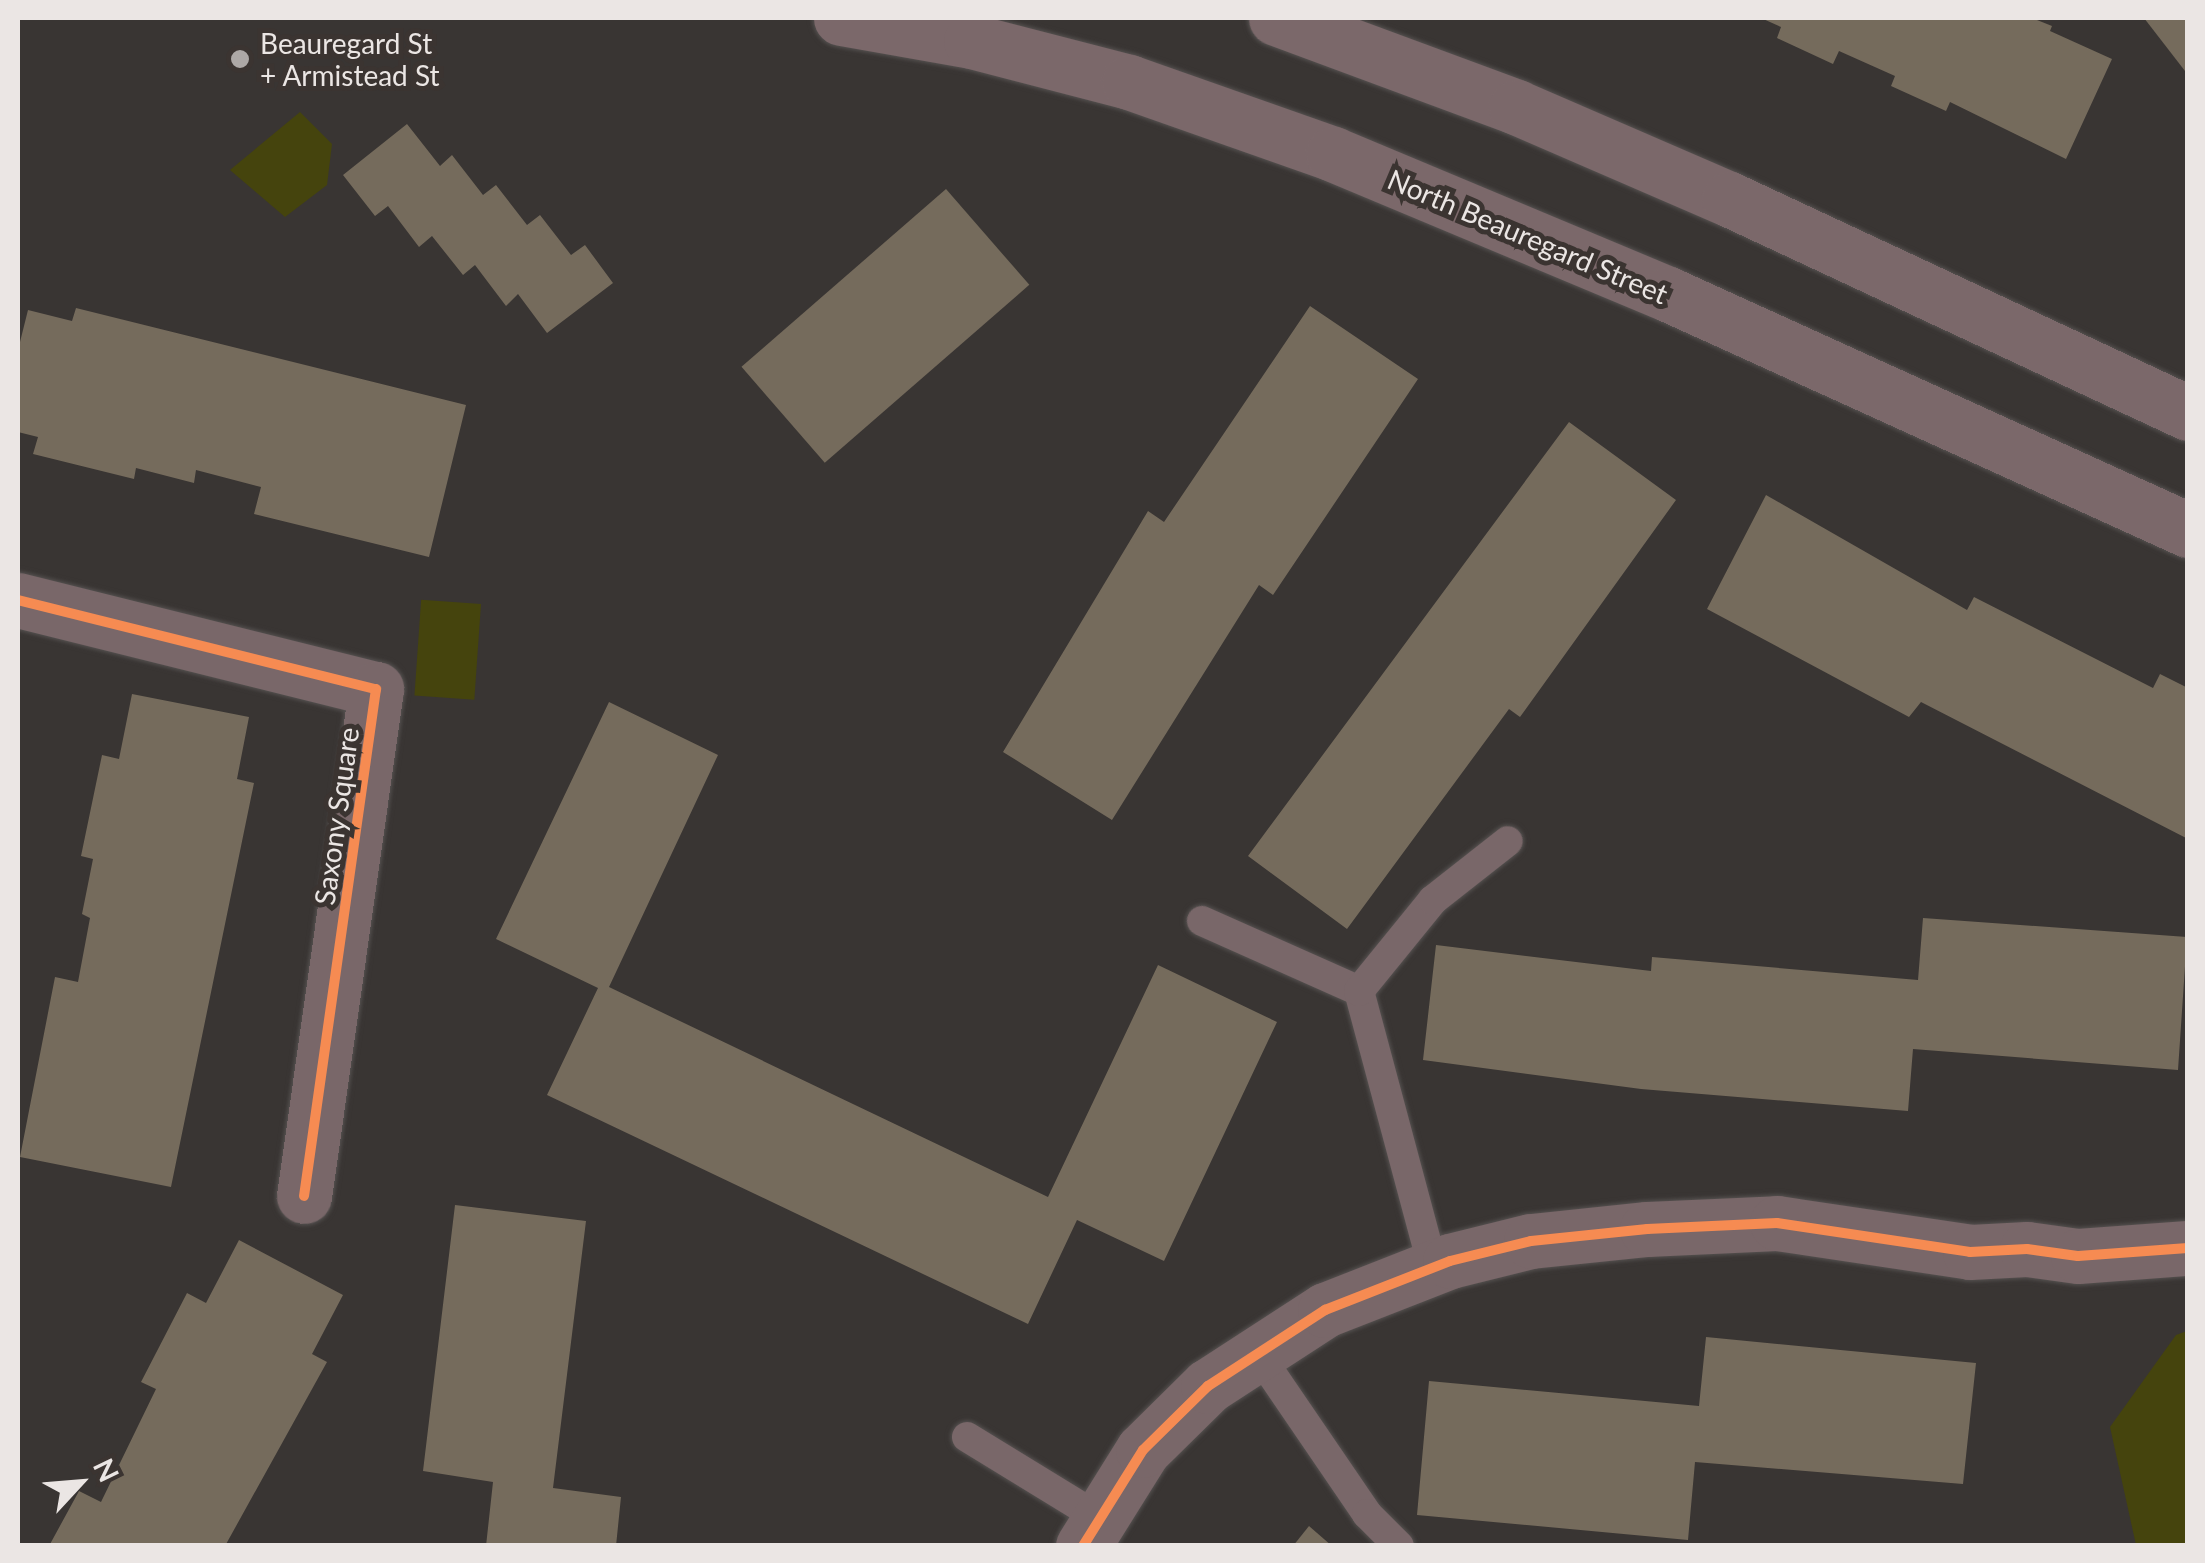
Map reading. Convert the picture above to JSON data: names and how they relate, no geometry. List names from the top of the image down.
{
  "streets": {
    "main road": ["North Beauregard Street"],
    "street": ["Saxony Square"]
  },
  "places": ["Beauregard St + Armistead St"],
  "north": "top right"
}
